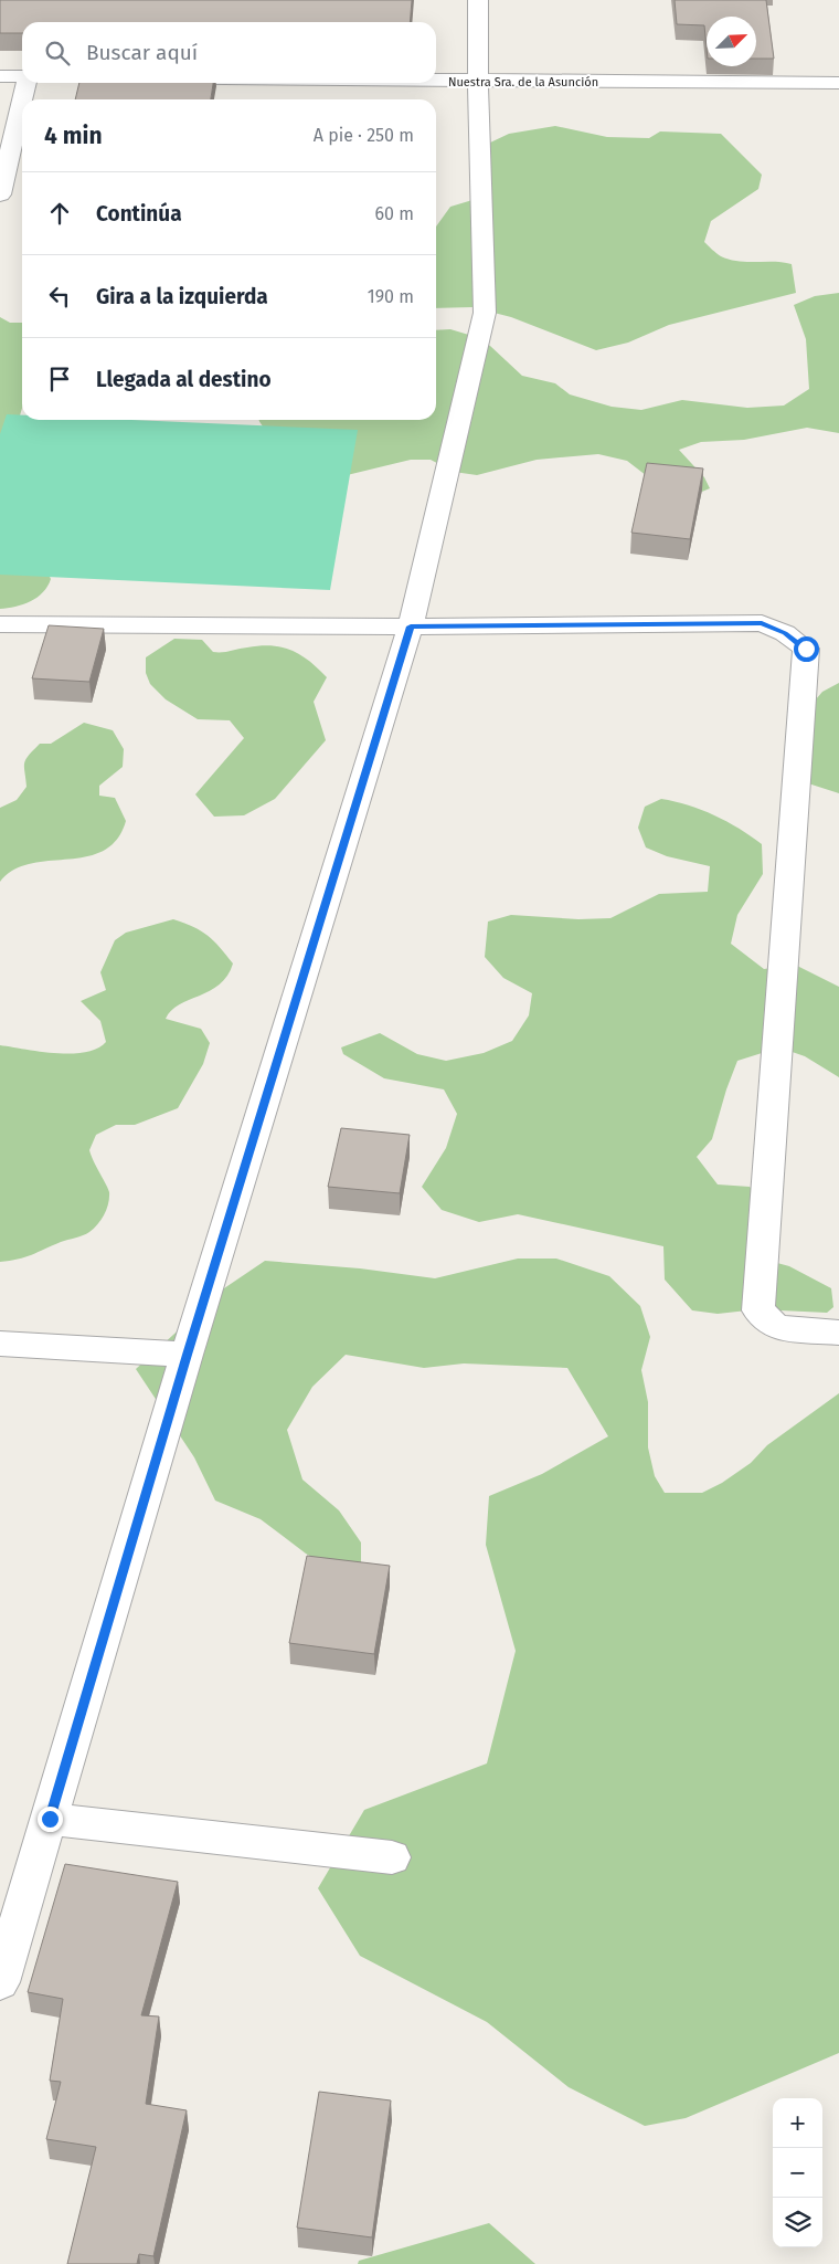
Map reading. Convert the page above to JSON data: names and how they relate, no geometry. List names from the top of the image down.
{
  "streets": {
    "street": ["Nuestra Sra. de la Asunción"]
  },
  "north": "top right",
  "page": {
    "search": "Buscar aquí",
    "heading": ["4 min", "A pie · 250 m"],
    "list": [
      ["Continúa", "60 m"],
      ["Gira a la izquierda", "190 m"],
      "Llegada al destino"
    ],
    "map_buttons": ["+", "−"]
  }
}
